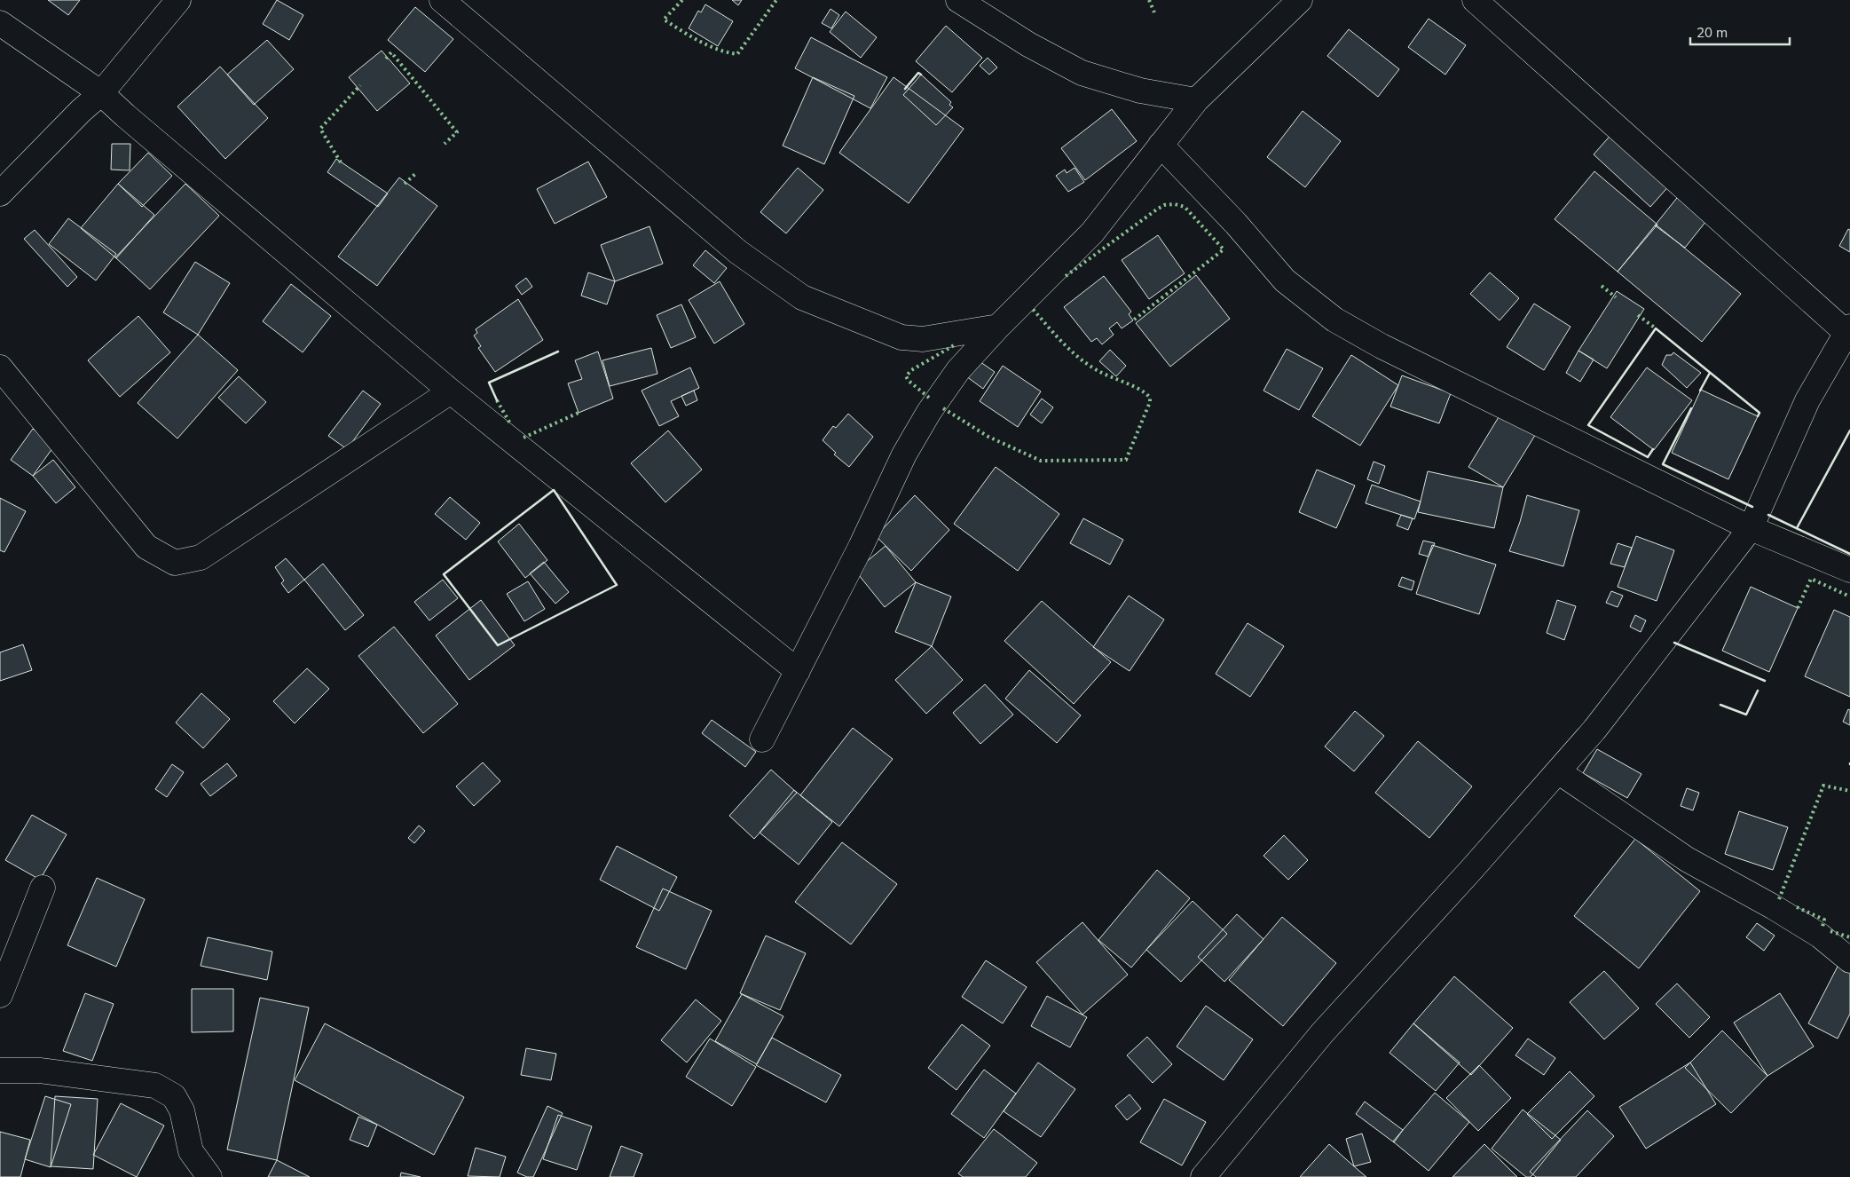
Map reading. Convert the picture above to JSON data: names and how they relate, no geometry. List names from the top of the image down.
{
  "scale_bar": "20 m"
}
